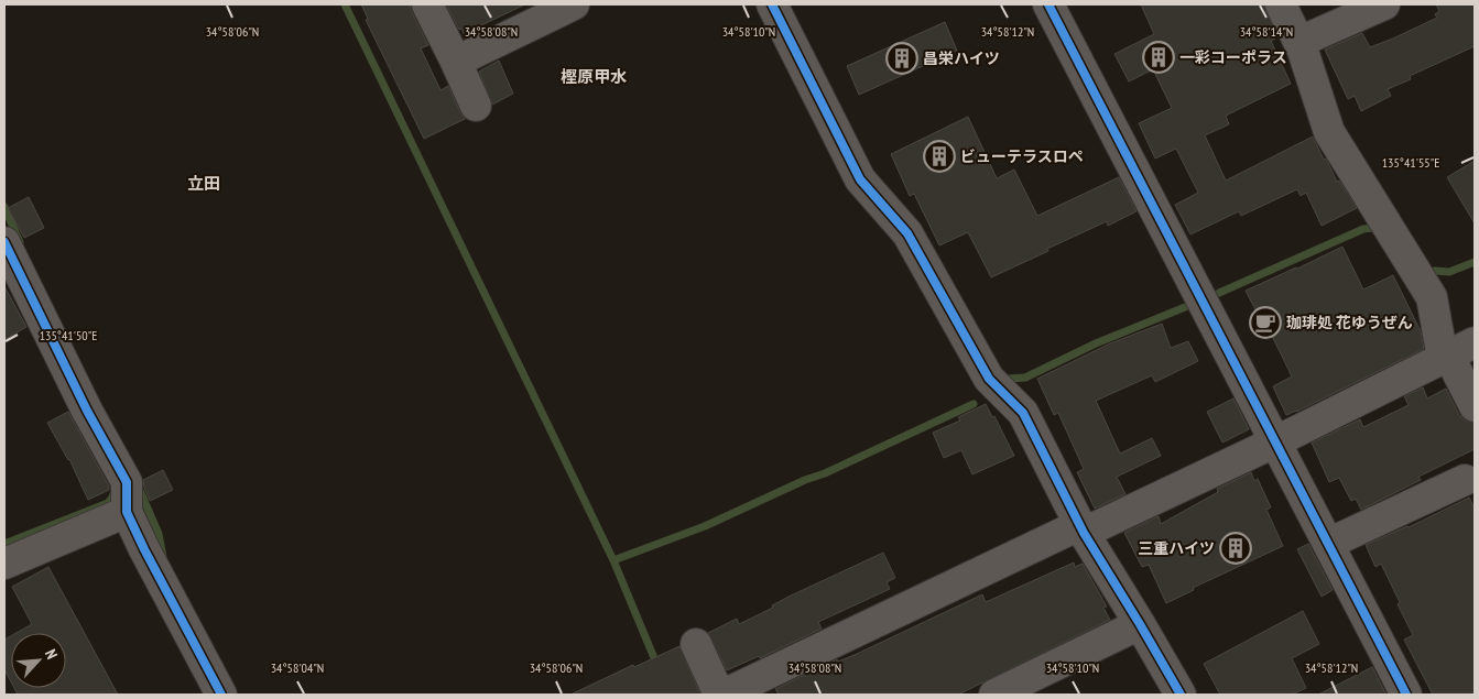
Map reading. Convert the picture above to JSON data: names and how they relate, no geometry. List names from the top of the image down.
{
  "districts": ["樫原甲水", "立田"],
  "places": {
    "building": [
      "一彩コーポラス",
      "昌栄ハイツ",
      "ビューテラスロペ",
      "三重ハイツ"
    ],
    "cafe": ["珈琲処 花ゆうぜん"]
  },
  "north": "top right",
  "coordinates": [
    "34°58'06\"N",
    "34°58'08\"N",
    "34°58'10\"N",
    "34°58'12\"N",
    "34°58'14\"N",
    "135°41'55\"E",
    "135°41'50\"E",
    "34°58'04\"N"
  ]
}
